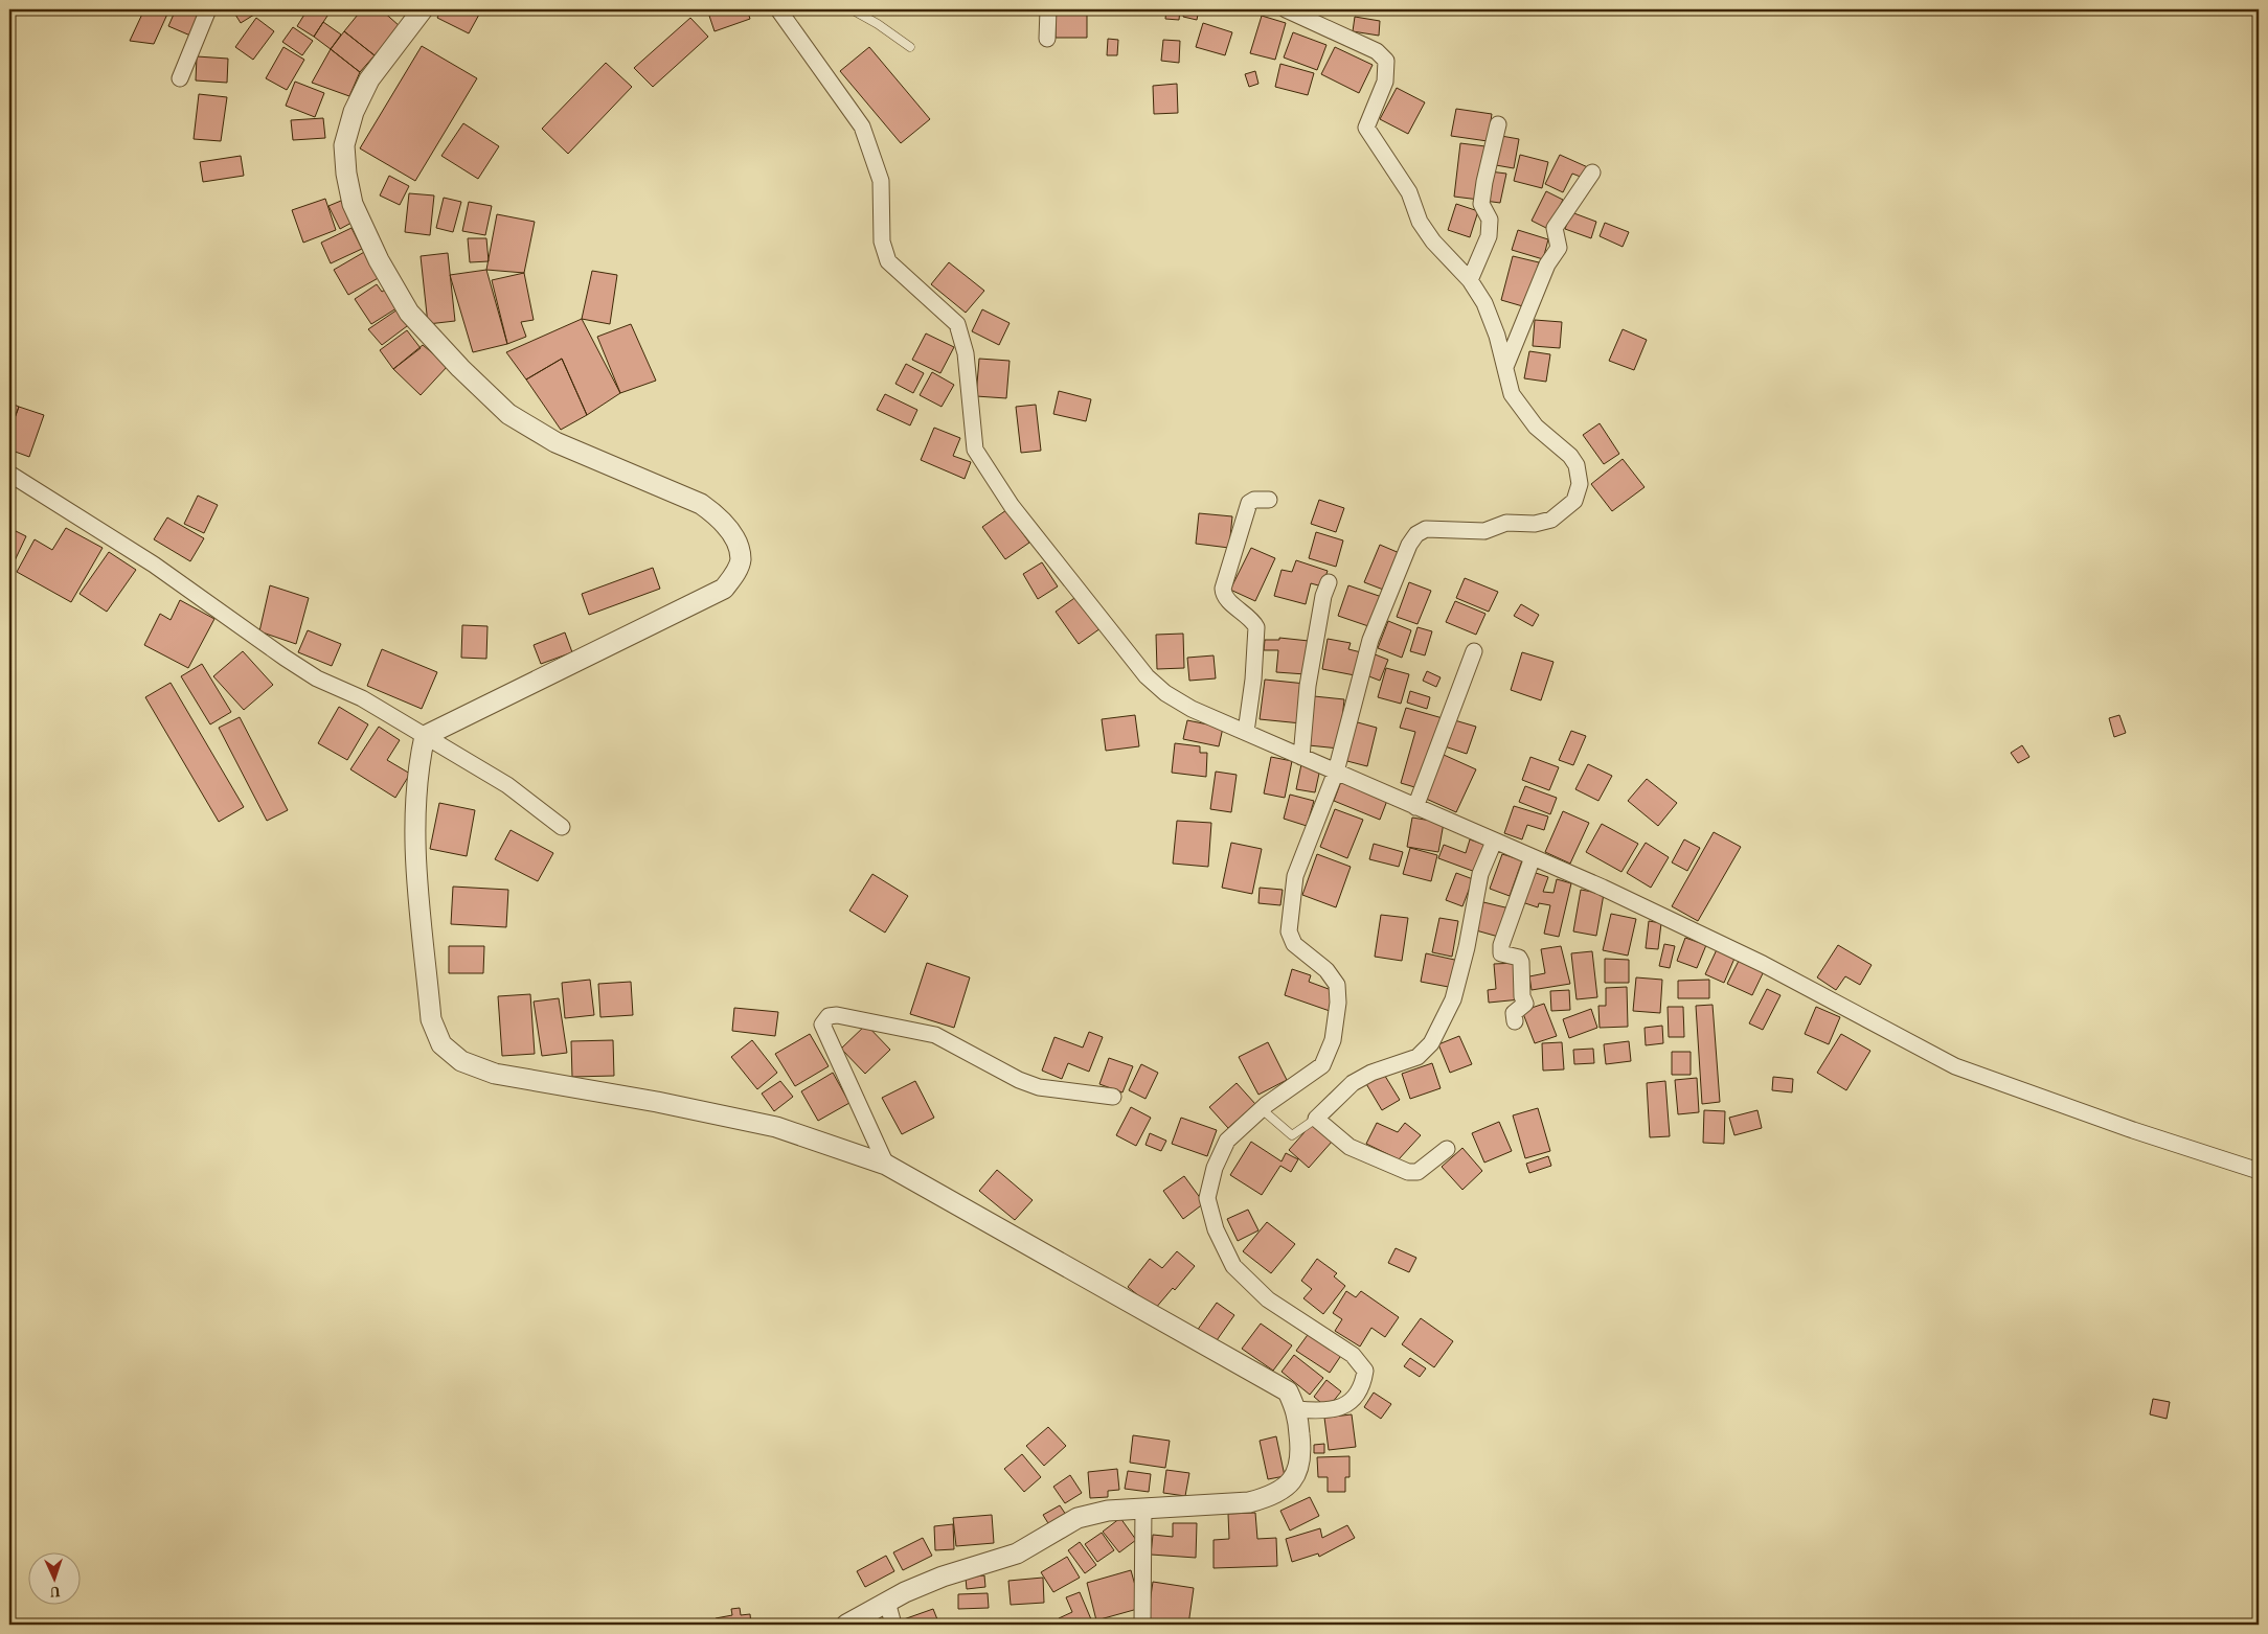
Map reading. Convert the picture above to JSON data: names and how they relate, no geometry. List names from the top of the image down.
{
  "north": "bottom"
}
